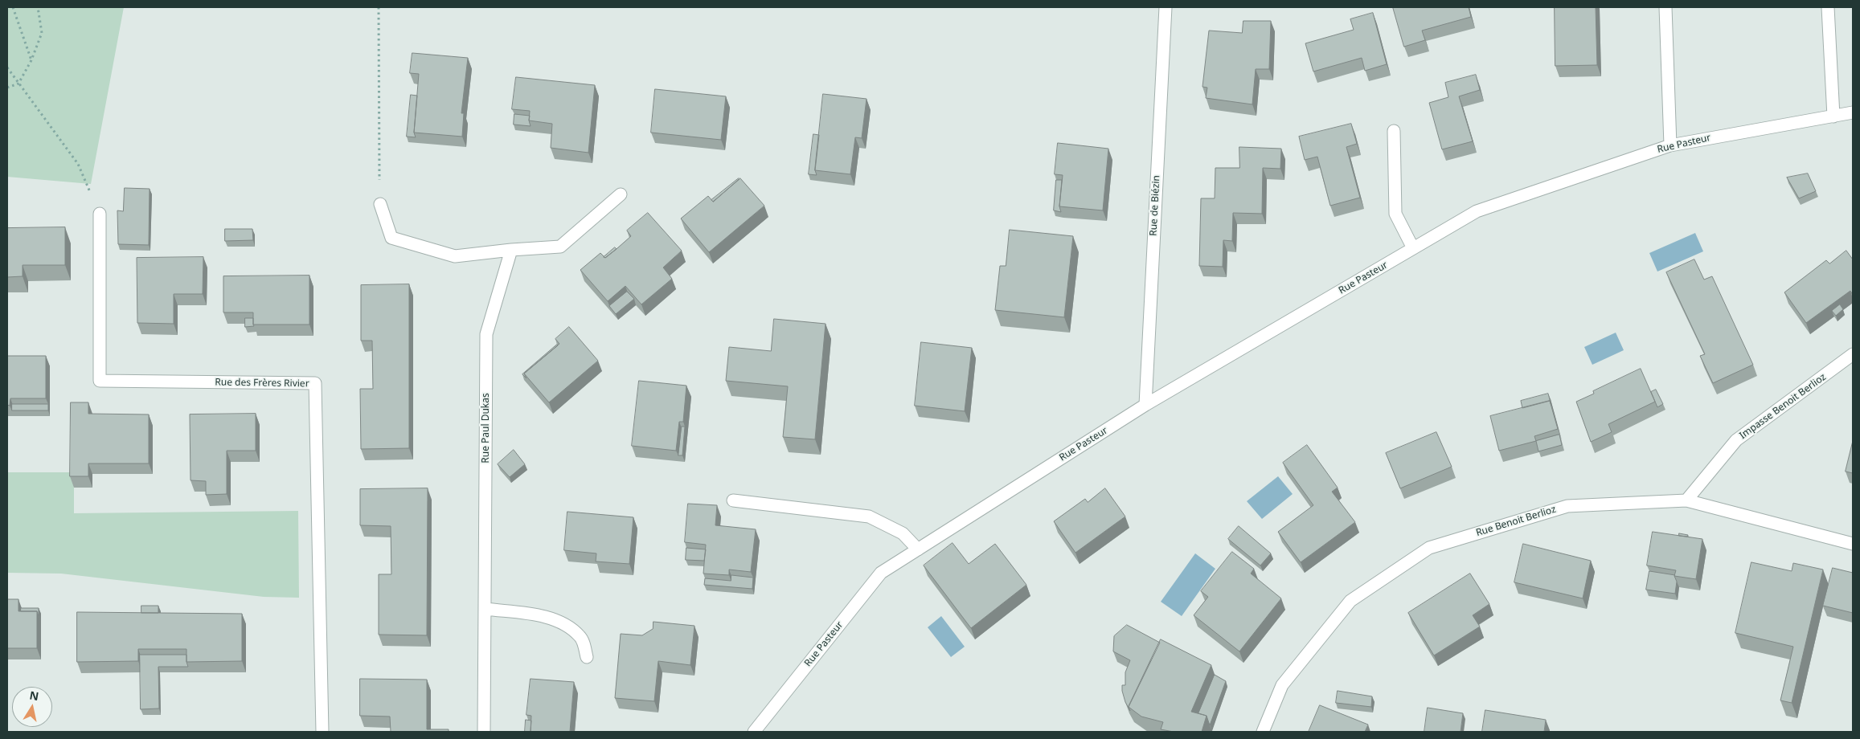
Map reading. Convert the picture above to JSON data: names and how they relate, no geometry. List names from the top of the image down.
{
  "streets": {
    "street": [
      "Rue Pasteur",
      "Rue de Biézin",
      "Rue des Frères Rivier",
      "Impasse Benoit Berlioz",
      "Rue Paul Dukas",
      "Rue Benoit Berlioz"
    ]
  },
  "crossings": [
    ["Rue Pasteur", "Rue de Biézin"],
    ["Impasse Benoit Berlioz", "Rue Benoit Berlioz"]
  ],
  "north": "top"
}
